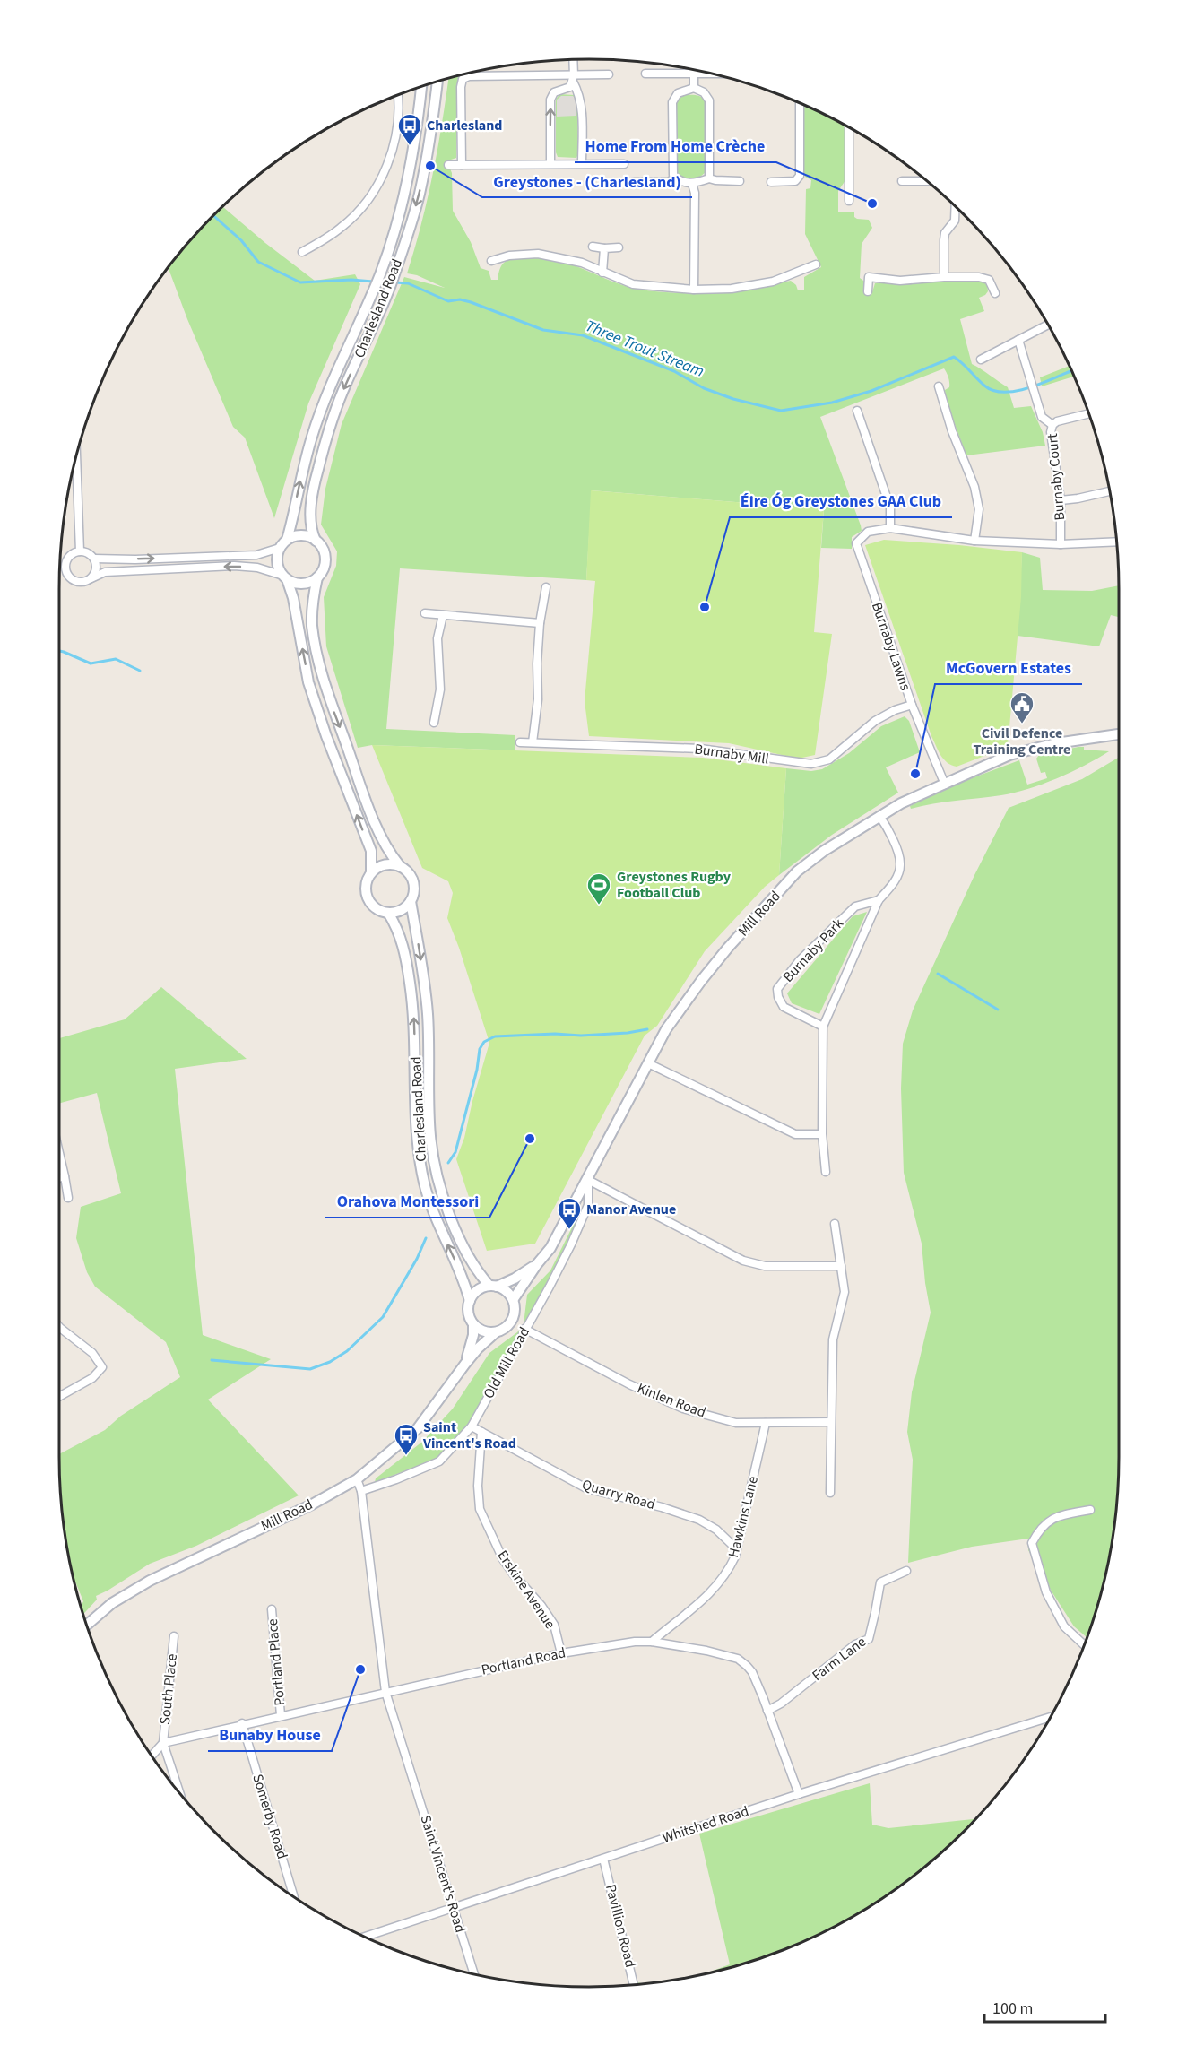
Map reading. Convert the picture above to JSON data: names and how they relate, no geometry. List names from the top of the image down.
{
  "streets": {
    "main road": ["Charlesland Road", "Mill Road"],
    "street": [
      "Burnaby Court",
      "Burnaby Lawns",
      "Burnaby Mill",
      "Burnaby Park",
      "Old Mill Road",
      "Kinlen Road",
      "Quarry Road",
      "Hawkins Lane",
      "Erskine Avenue",
      "Farm Lane",
      "Portland Road",
      "Portland Place",
      "South Place",
      "Somerby Road",
      "Whitshed Road",
      "Saint Vincent's Road",
      "Pavillion Road"
    ]
  },
  "crossings": [
    ["Charlesland Road", "Mill Road"],
    ["Burnaby Court", "Burnaby Lawns"],
    ["Burnaby Lawns", "Burnaby Mill"],
    ["Burnaby Lawns", "Mill Road"],
    ["Mill Road", "Burnaby Park"],
    ["Mill Road", "Old Mill Road"],
    ["Mill Road", "Saint Vincent's Road"],
    ["Old Mill Road", "Kinlen Road"],
    ["Old Mill Road", "Quarry Road"],
    ["Old Mill Road", "Saint Vincent's Road"],
    ["Kinlen Road", "Hawkins Lane"],
    ["Quarry Road", "Hawkins Lane"],
    ["Quarry Road", "Erskine Avenue"],
    ["Hawkins Lane", "Portland Road"],
    ["Erskine Avenue", "Portland Road"],
    ["Farm Lane", "Portland Road"],
    ["Portland Road", "Portland Place"],
    ["Portland Road", "South Place"],
    ["Portland Road", "Somerby Road"],
    ["Portland Road", "Whitshed Road"],
    ["Portland Road", "Saint Vincent's Road"],
    ["Whitshed Road", "Saint Vincent's Road"],
    ["Whitshed Road", "Pavillion Road"]
  ],
  "water": ["Three Trout Stream"],
  "places": {
    "bus stop": ["Charlesland", "Manor Avenue", "Saint Vincent's Road"],
    "other": [
      "Greystones - (Charlesland)",
      "Home From Home Crèche",
      "Éire Óg Greystones GAA Club",
      "McGovern Estates",
      "Orahova Montessori",
      "Bunaby House"
    ],
    "public building": ["Civil Defence Training Centre"],
    "sports": ["Greystones Rugby Football Club"]
  },
  "scale_bar": "100 m"
}
